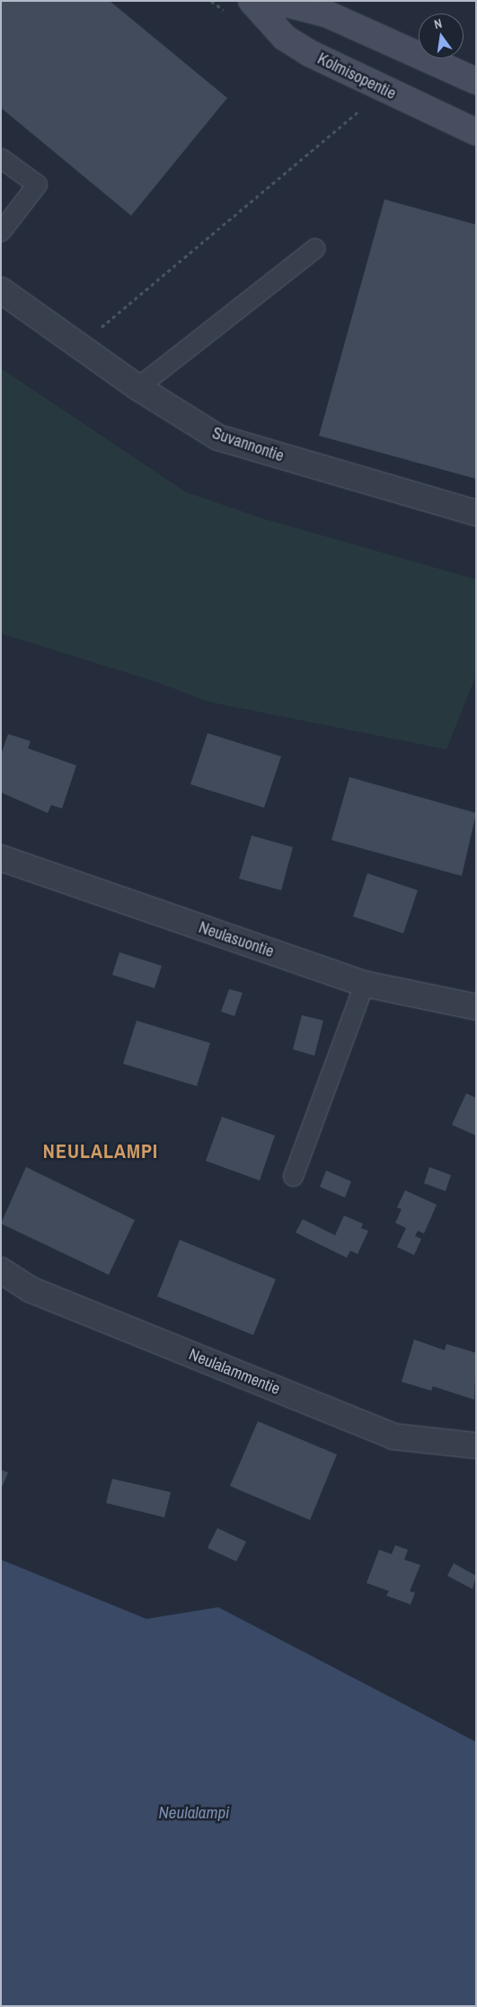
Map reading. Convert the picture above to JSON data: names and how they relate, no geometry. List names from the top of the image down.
{
  "streets": {
    "main road": ["Kolmisopentie"],
    "street": ["Suvannontie", "Neulasuontie", "Neulalammentie"]
  },
  "districts": ["NEULALAMPI"],
  "water": ["Neulalampi"],
  "north": "top"
}
